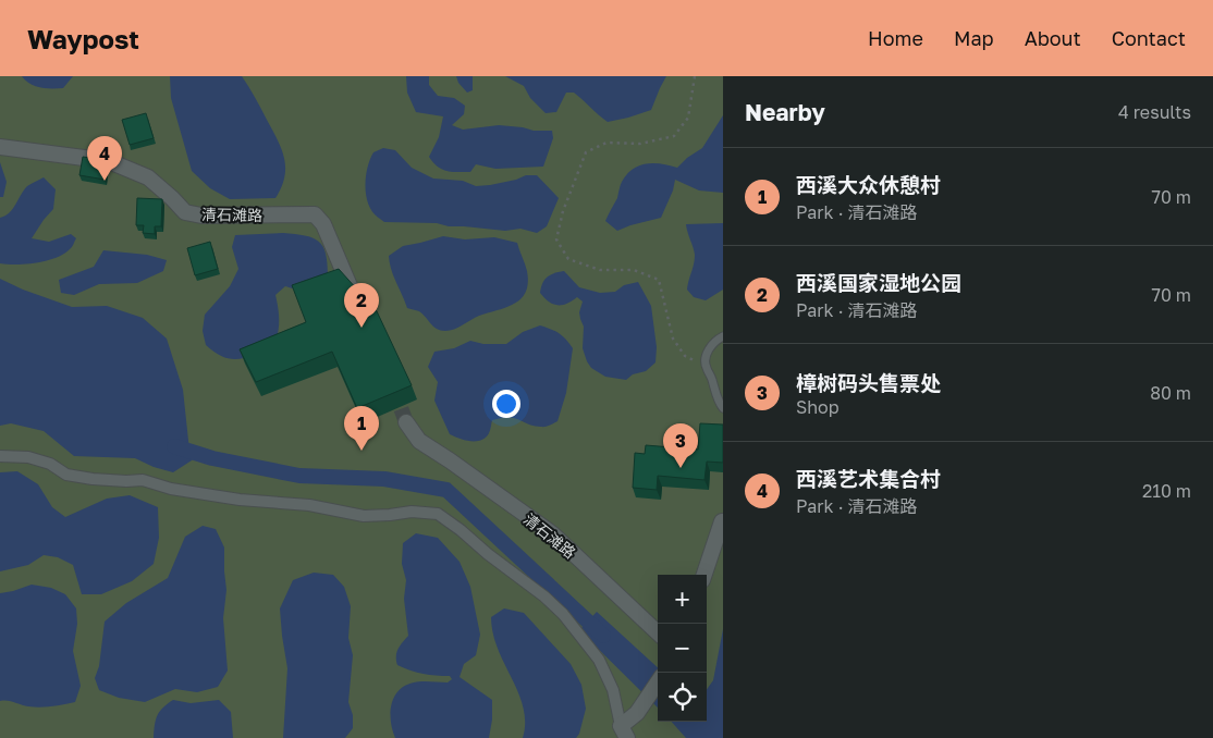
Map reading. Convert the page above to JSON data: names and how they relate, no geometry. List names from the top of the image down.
{
  "streets": {
    "street": ["清石滩路"]
  },
  "page": {
    "header": "Waypost",
    "nav": [
      "Home",
      "Map",
      "About",
      "Contact"
    ],
    "heading": ["Nearby", "4 results"],
    "pins": [
      "4",
      "2",
      "1",
      "3"
    ],
    "list": [
      {
        "mark": "1",
        "name": "西溪大众休憩村",
        "note": "Park · 清石滩路",
        "value": "70 m"
      },
      {
        "mark": "2",
        "name": "西溪国家湿地公园",
        "note": "Park · 清石滩路",
        "value": "70 m"
      },
      {
        "mark": "3",
        "name": "樟树码头售票处",
        "note": "Shop",
        "value": "80 m"
      },
      {
        "mark": "4",
        "name": "西溪艺术集合村",
        "note": "Park · 清石滩路",
        "value": "210 m"
      }
    ],
    "map_buttons": ["+", "−"]
  }
}
